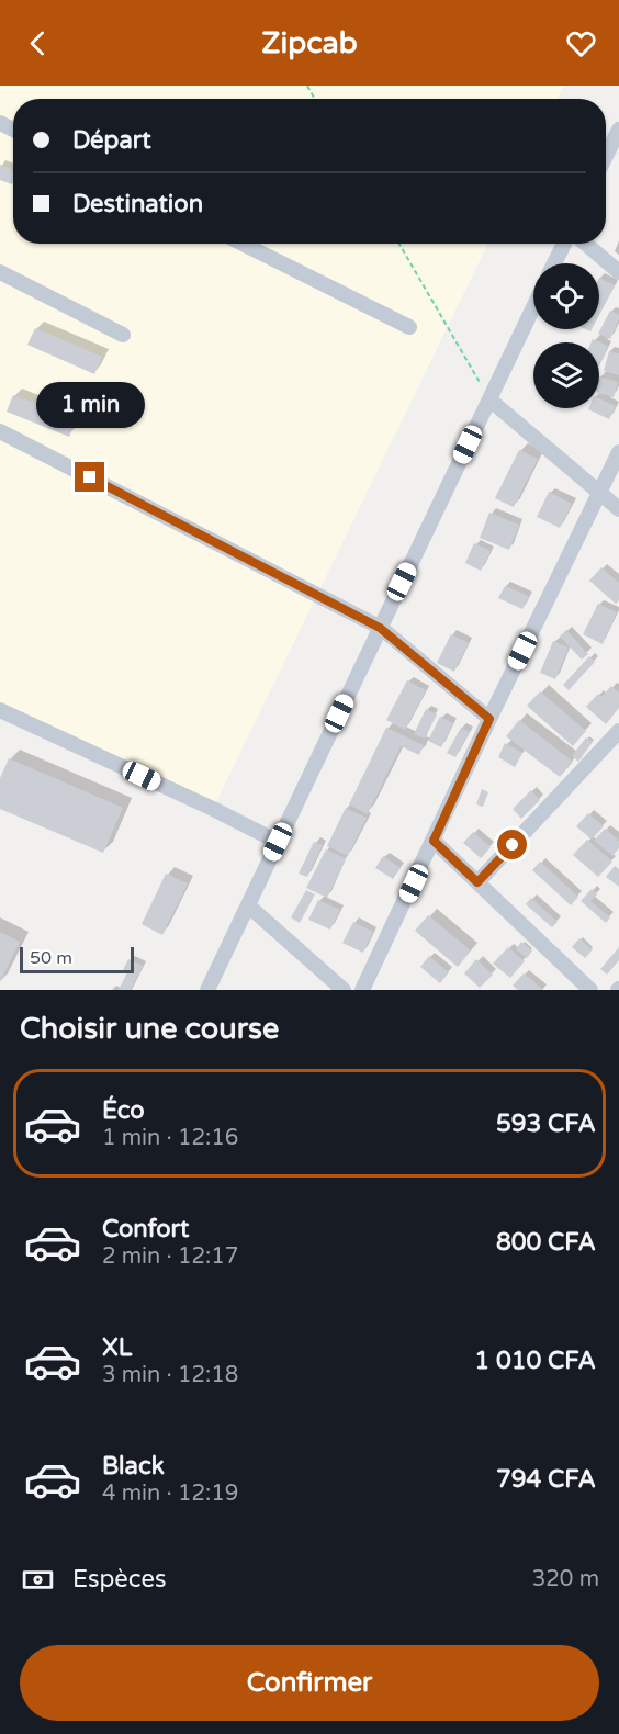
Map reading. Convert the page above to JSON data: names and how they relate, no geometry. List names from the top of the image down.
{
  "scale_bar": "50 m",
  "page": {
    "header": "Zipcab",
    "banner": ["Départ", "Destination"],
    "bubble": "1 min",
    "scale": "50 m",
    "heading": "Choisir une course",
    "list": [
      {
        "name": "Éco",
        "note": "1 min · 12:16",
        "value": "593 CFA"
      },
      {
        "name": "Confort",
        "note": "2 min · 12:17",
        "value": "800 CFA"
      },
      {
        "name": "XL",
        "note": "3 min · 12:18",
        "value": "1 010 CFA"
      },
      {
        "name": "Black",
        "note": "4 min · 12:19",
        "value": "794 CFA"
      }
    ],
    "pay": ["Espèces", "320 m"],
    "buttons": "Confirmer"
  }
}
